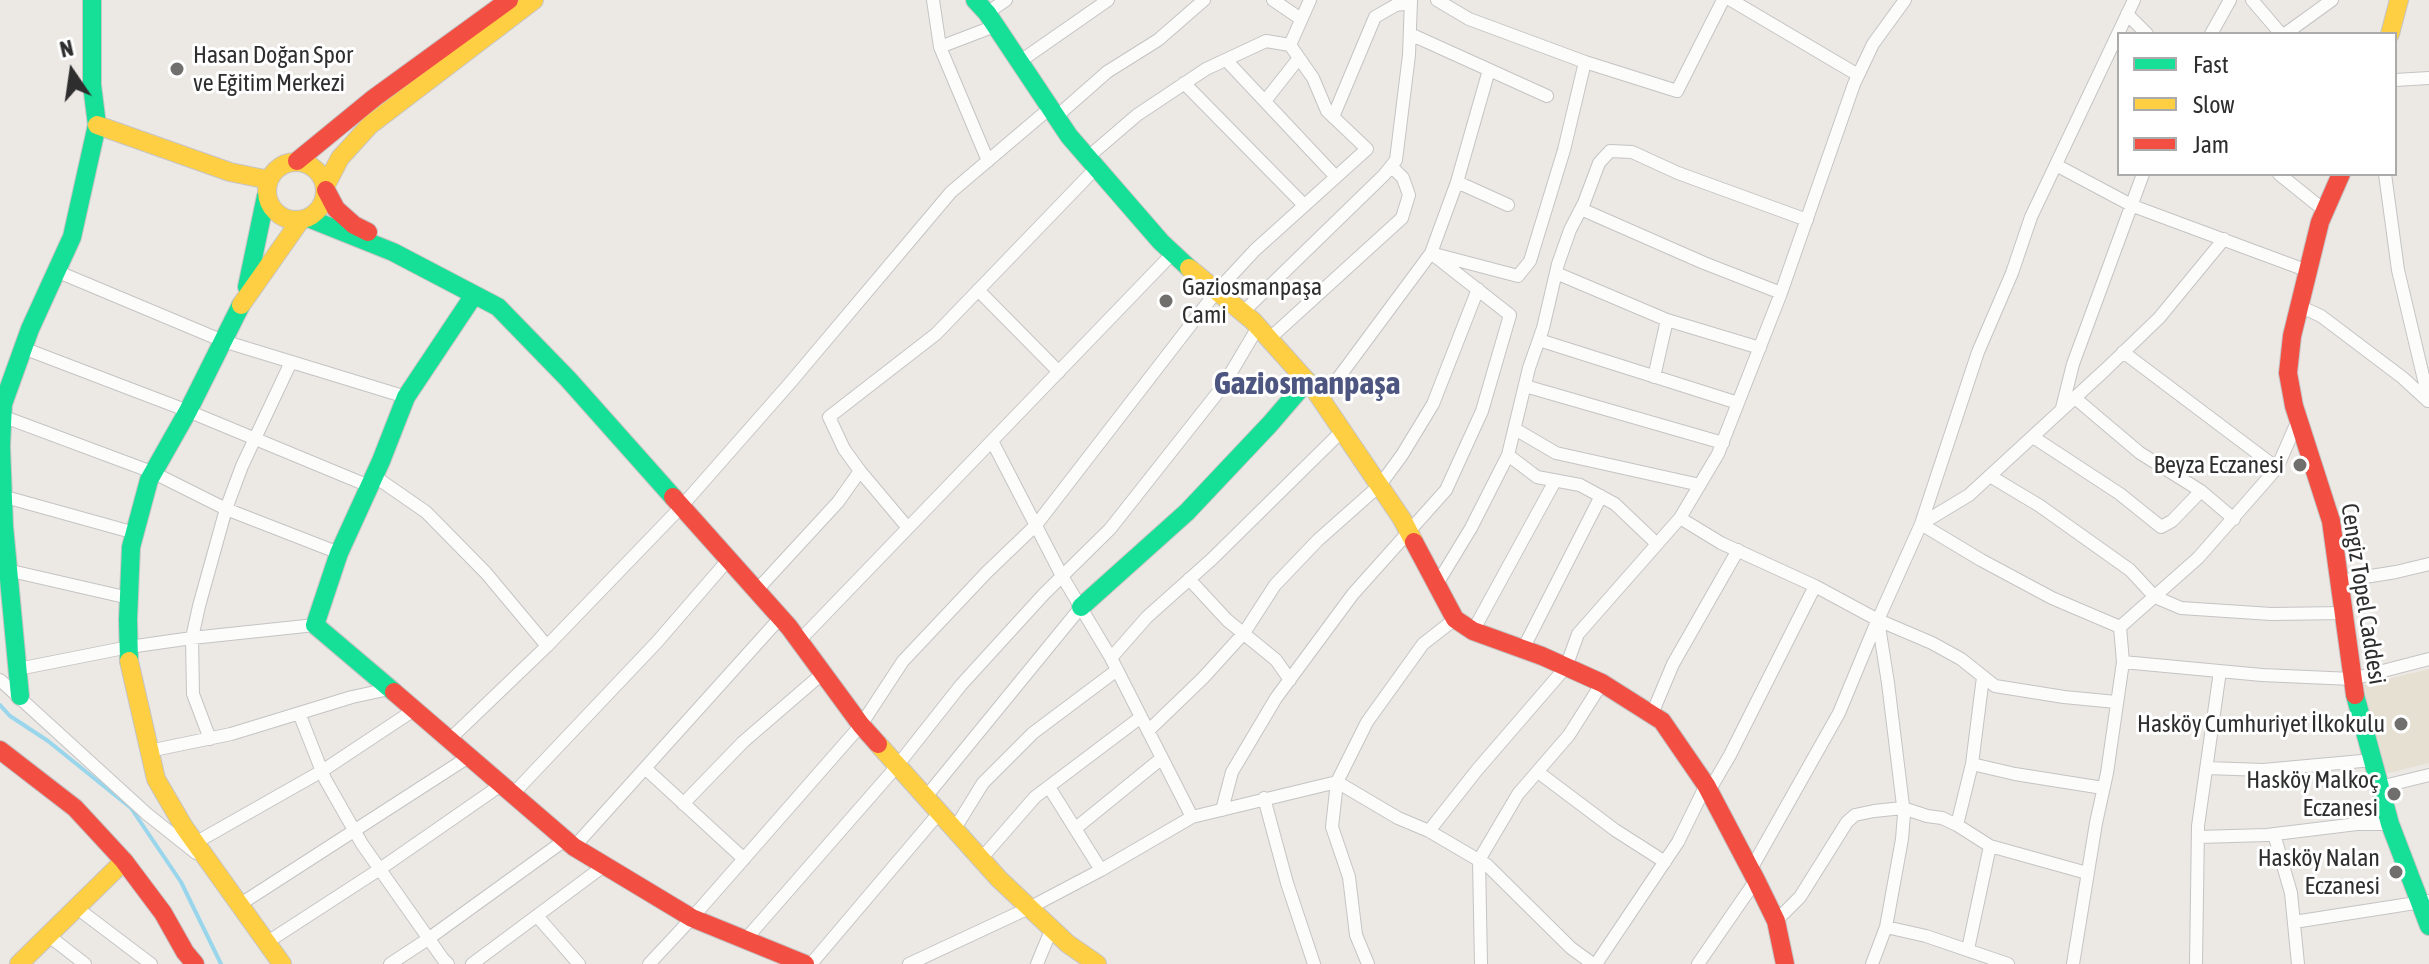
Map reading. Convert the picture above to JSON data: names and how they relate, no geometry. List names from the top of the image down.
{
  "streets": {
    "street": ["Cengiz Topel Caddesi"]
  },
  "districts": ["Gaziosmanpaşa"],
  "places": [
    "Hasan Doğan Spor ve Eğitim Merkezi",
    "Gaziosmanpaşa Cami",
    "Beyza Eczanesi",
    "Hasköy Cumhuriyet İlkokulu",
    "Hasköy Malkoç Eczanesi",
    "Hasköy Nalan Eczanesi"
  ],
  "legend": ["Fast", "Slow", "Jam"],
  "north": "top"
}
